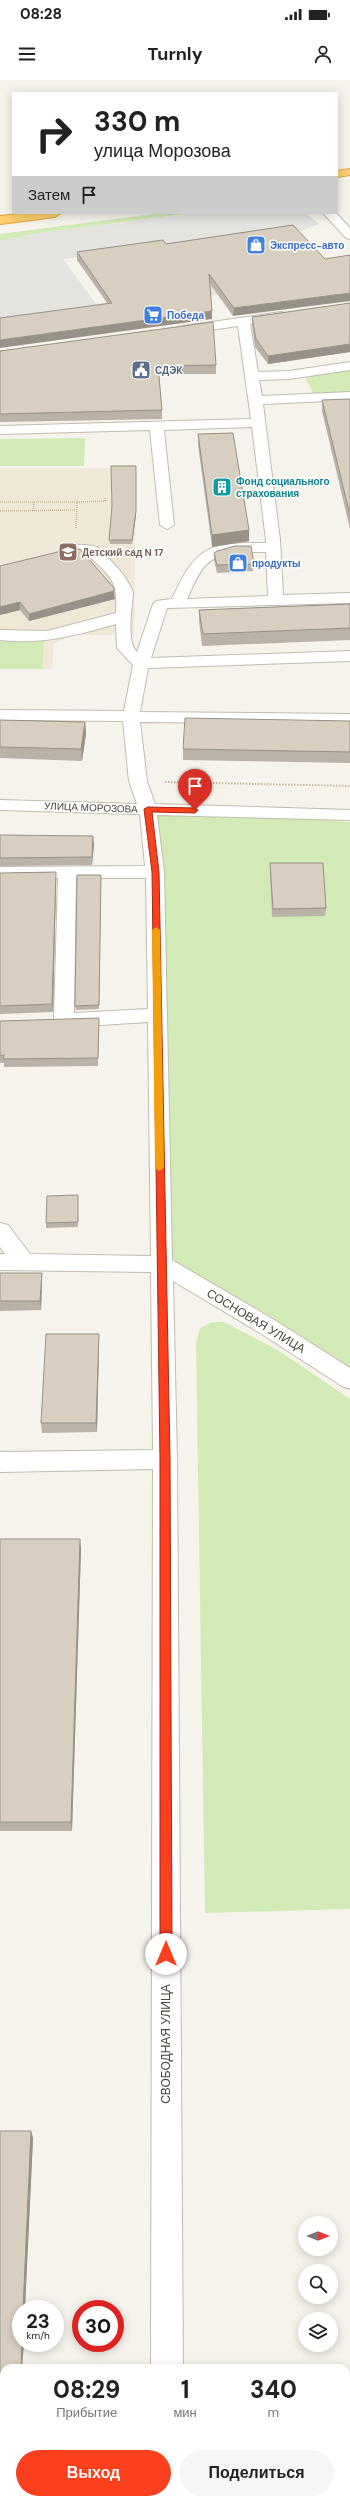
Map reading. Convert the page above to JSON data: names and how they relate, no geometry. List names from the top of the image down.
{
  "streets": {
    "street": ["УЛИЦА МОРОЗОВА", "СОСНОВАЯ УЛИЦА", "СВОБОДНАЯ УЛИЦА"]
  },
  "crossings": [
    ["УЛИЦА МОРОЗОВА", "СВОБОДНАЯ УЛИЦА"],
    ["СОСНОВАЯ УЛИЦА", "СВОБОДНАЯ УЛИЦА"]
  ],
  "places": {
    "shop": ["Экспресс-авто", "продукты"],
    "supermarket": ["Победа"],
    "public building": ["СДЭК"],
    "building": ["Фонд социального страхования"],
    "school or university": ["Детский сад N 17"]
  },
  "north": "right",
  "page": {
    "status": "08:28",
    "header": "Turnly",
    "turn": ["330 m", "улица Морозова"],
    "then": "Затем",
    "speed": "23 km/h",
    "limit": "30",
    "eta": [
      "08:29",
      "Прибытие",
      "1",
      "мин",
      "340",
      "m"
    ],
    "buttons": ["Выход", "Поделиться"]
  }
}
